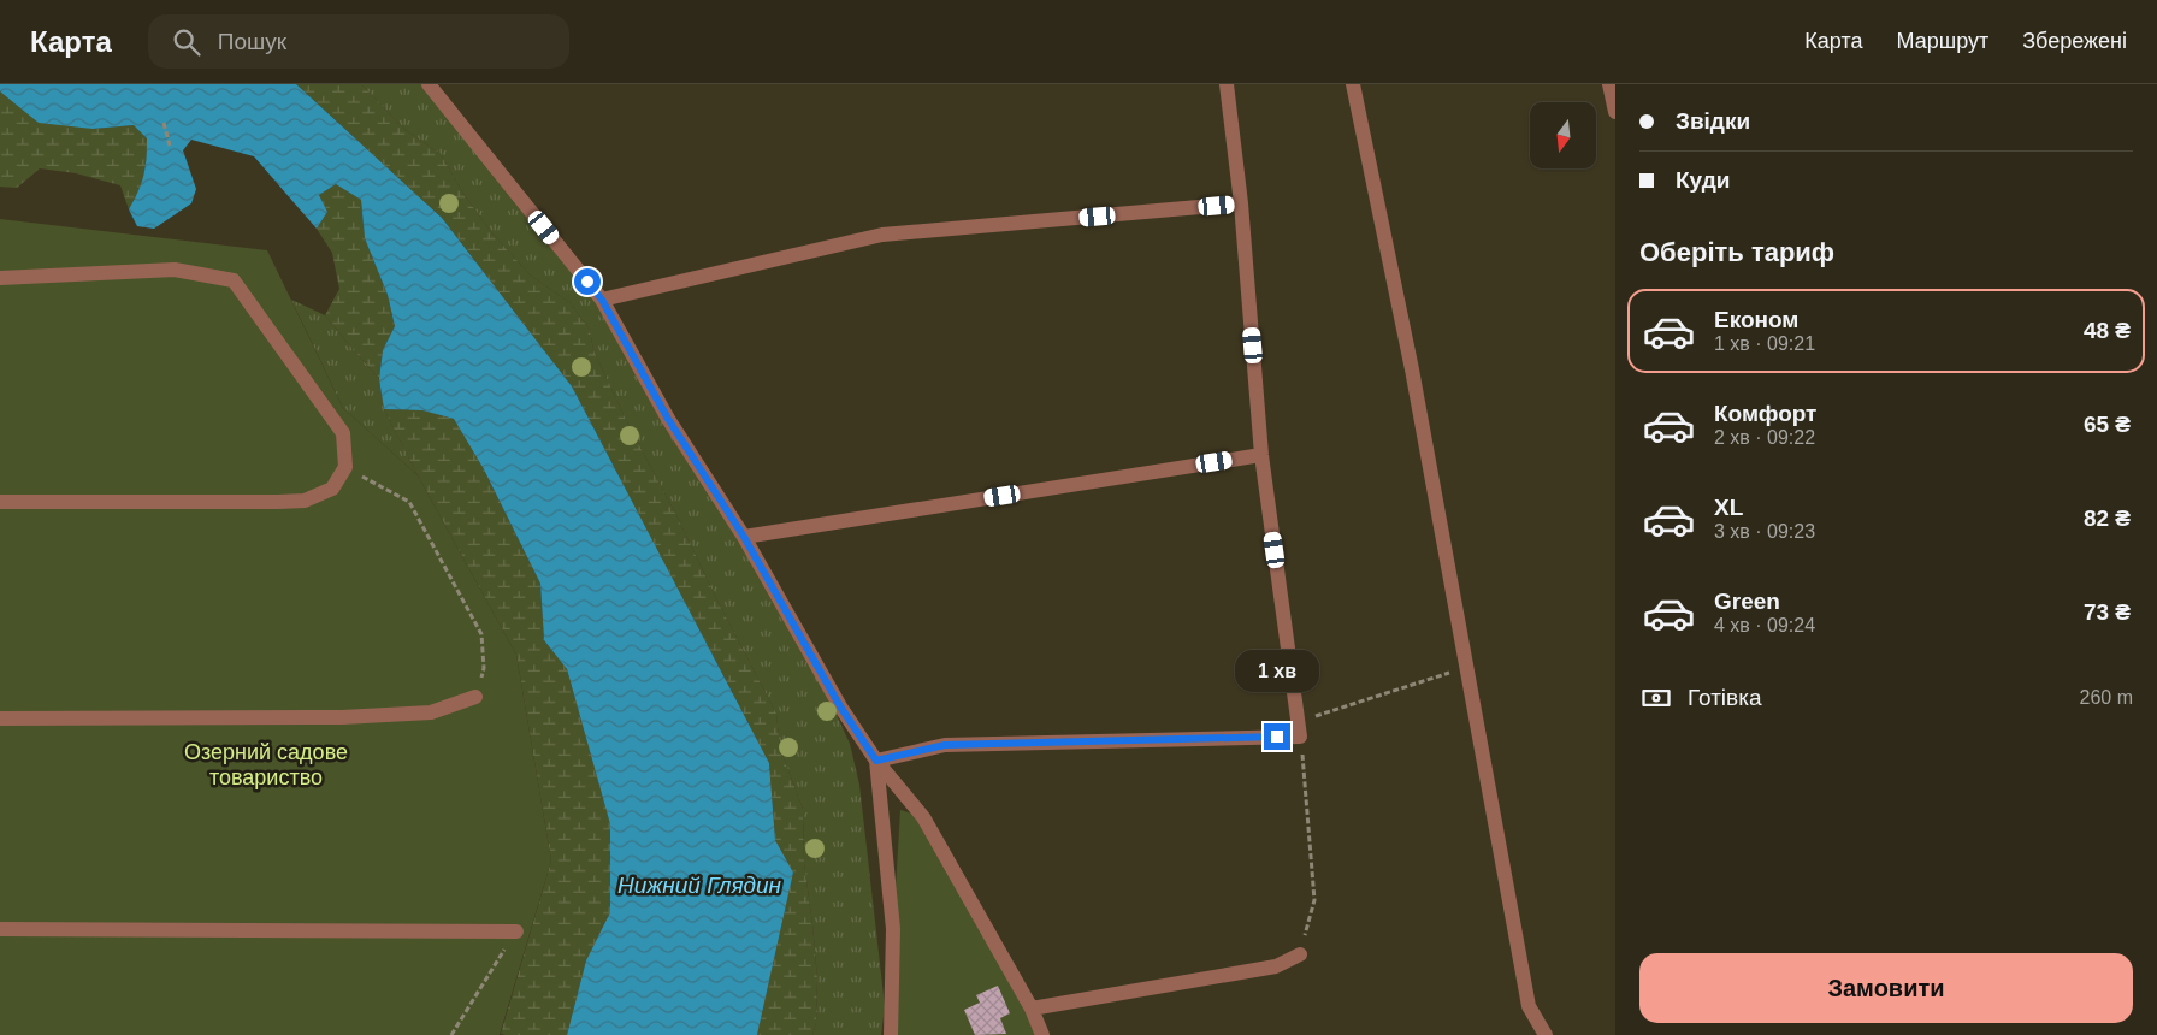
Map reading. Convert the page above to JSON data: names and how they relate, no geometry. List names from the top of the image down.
{
  "water": ["Нижний Глядин"],
  "parks": ["Озерний садове товариство"],
  "north": "bottom",
  "page": {
    "header": "Карта",
    "search": "Пошук",
    "nav": ["Карта", "Маршрут", "Збережені"],
    "banner": ["Звідки", "Куди"],
    "heading": "Оберіть тариф",
    "list": [
      {
        "name": "Економ",
        "note": "1 хв · 09:21",
        "value": "48 ₴"
      },
      {
        "name": "Комфорт",
        "note": "2 хв · 09:22",
        "value": "65 ₴"
      },
      {
        "name": "XL",
        "note": "3 хв · 09:23",
        "value": "82 ₴"
      },
      {
        "name": "Green",
        "note": "4 хв · 09:24",
        "value": "73 ₴"
      }
    ],
    "bubble": "1 хв",
    "pay": ["Готівка", "260 m"],
    "buttons": "Замовити"
  }
}
